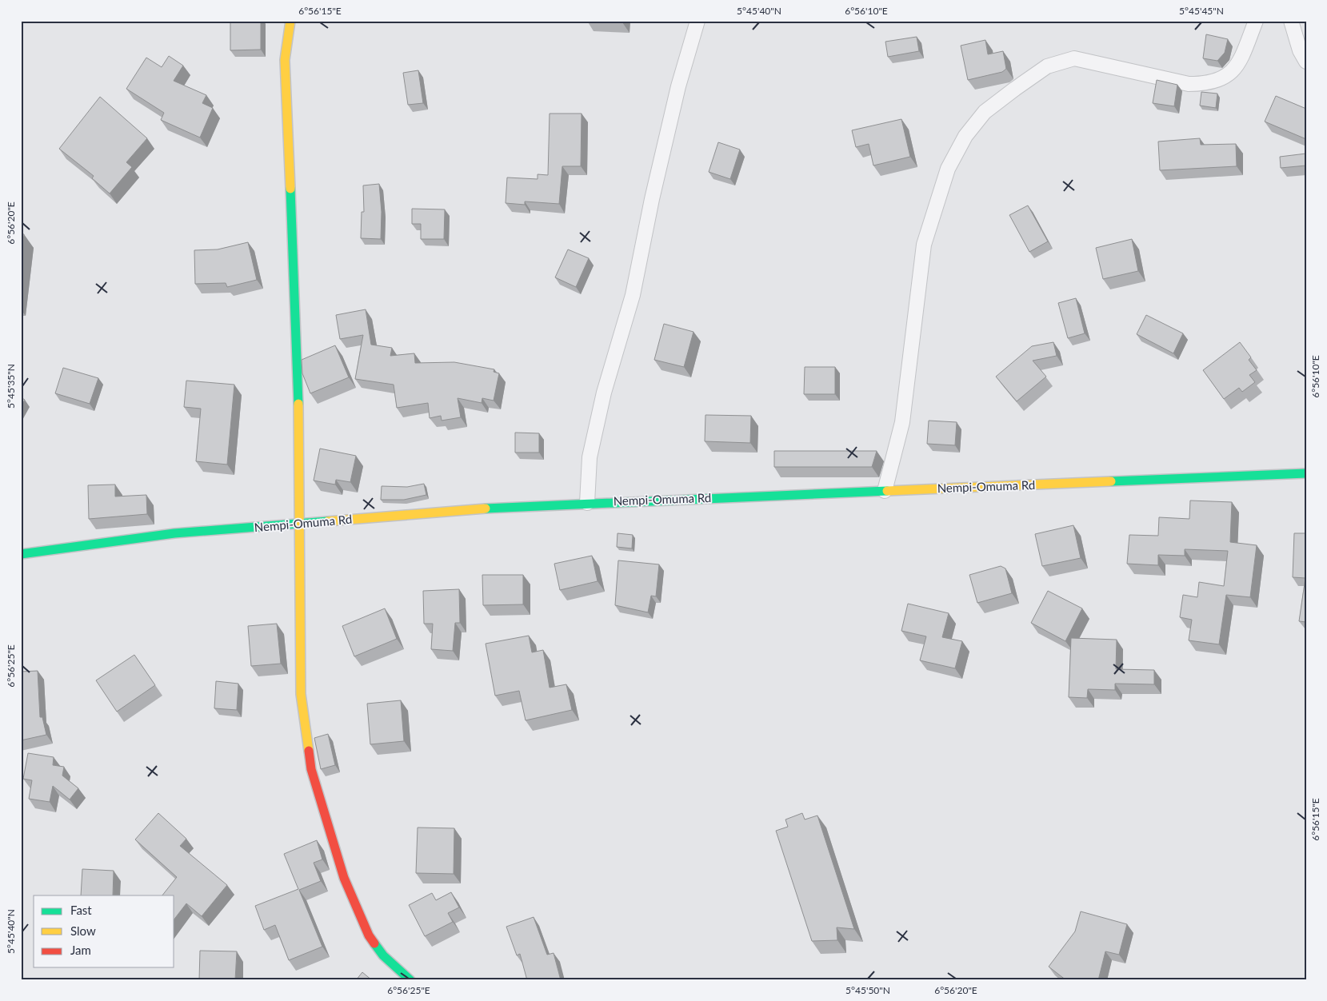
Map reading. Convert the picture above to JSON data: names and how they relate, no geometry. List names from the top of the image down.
{
  "streets": {
    "street": ["Nempi-Omuma Rd"]
  },
  "legend": ["Fast", "Slow", "Jam"],
  "coordinates": [
    "6°56'15\"E",
    "5°45'40\"N",
    "6°56'10\"E",
    "5°45'45\"N",
    "6°56'20\"E",
    "5°45'35\"N",
    "6°56'25\"E",
    "5°45'50\"N"
  ]
}
